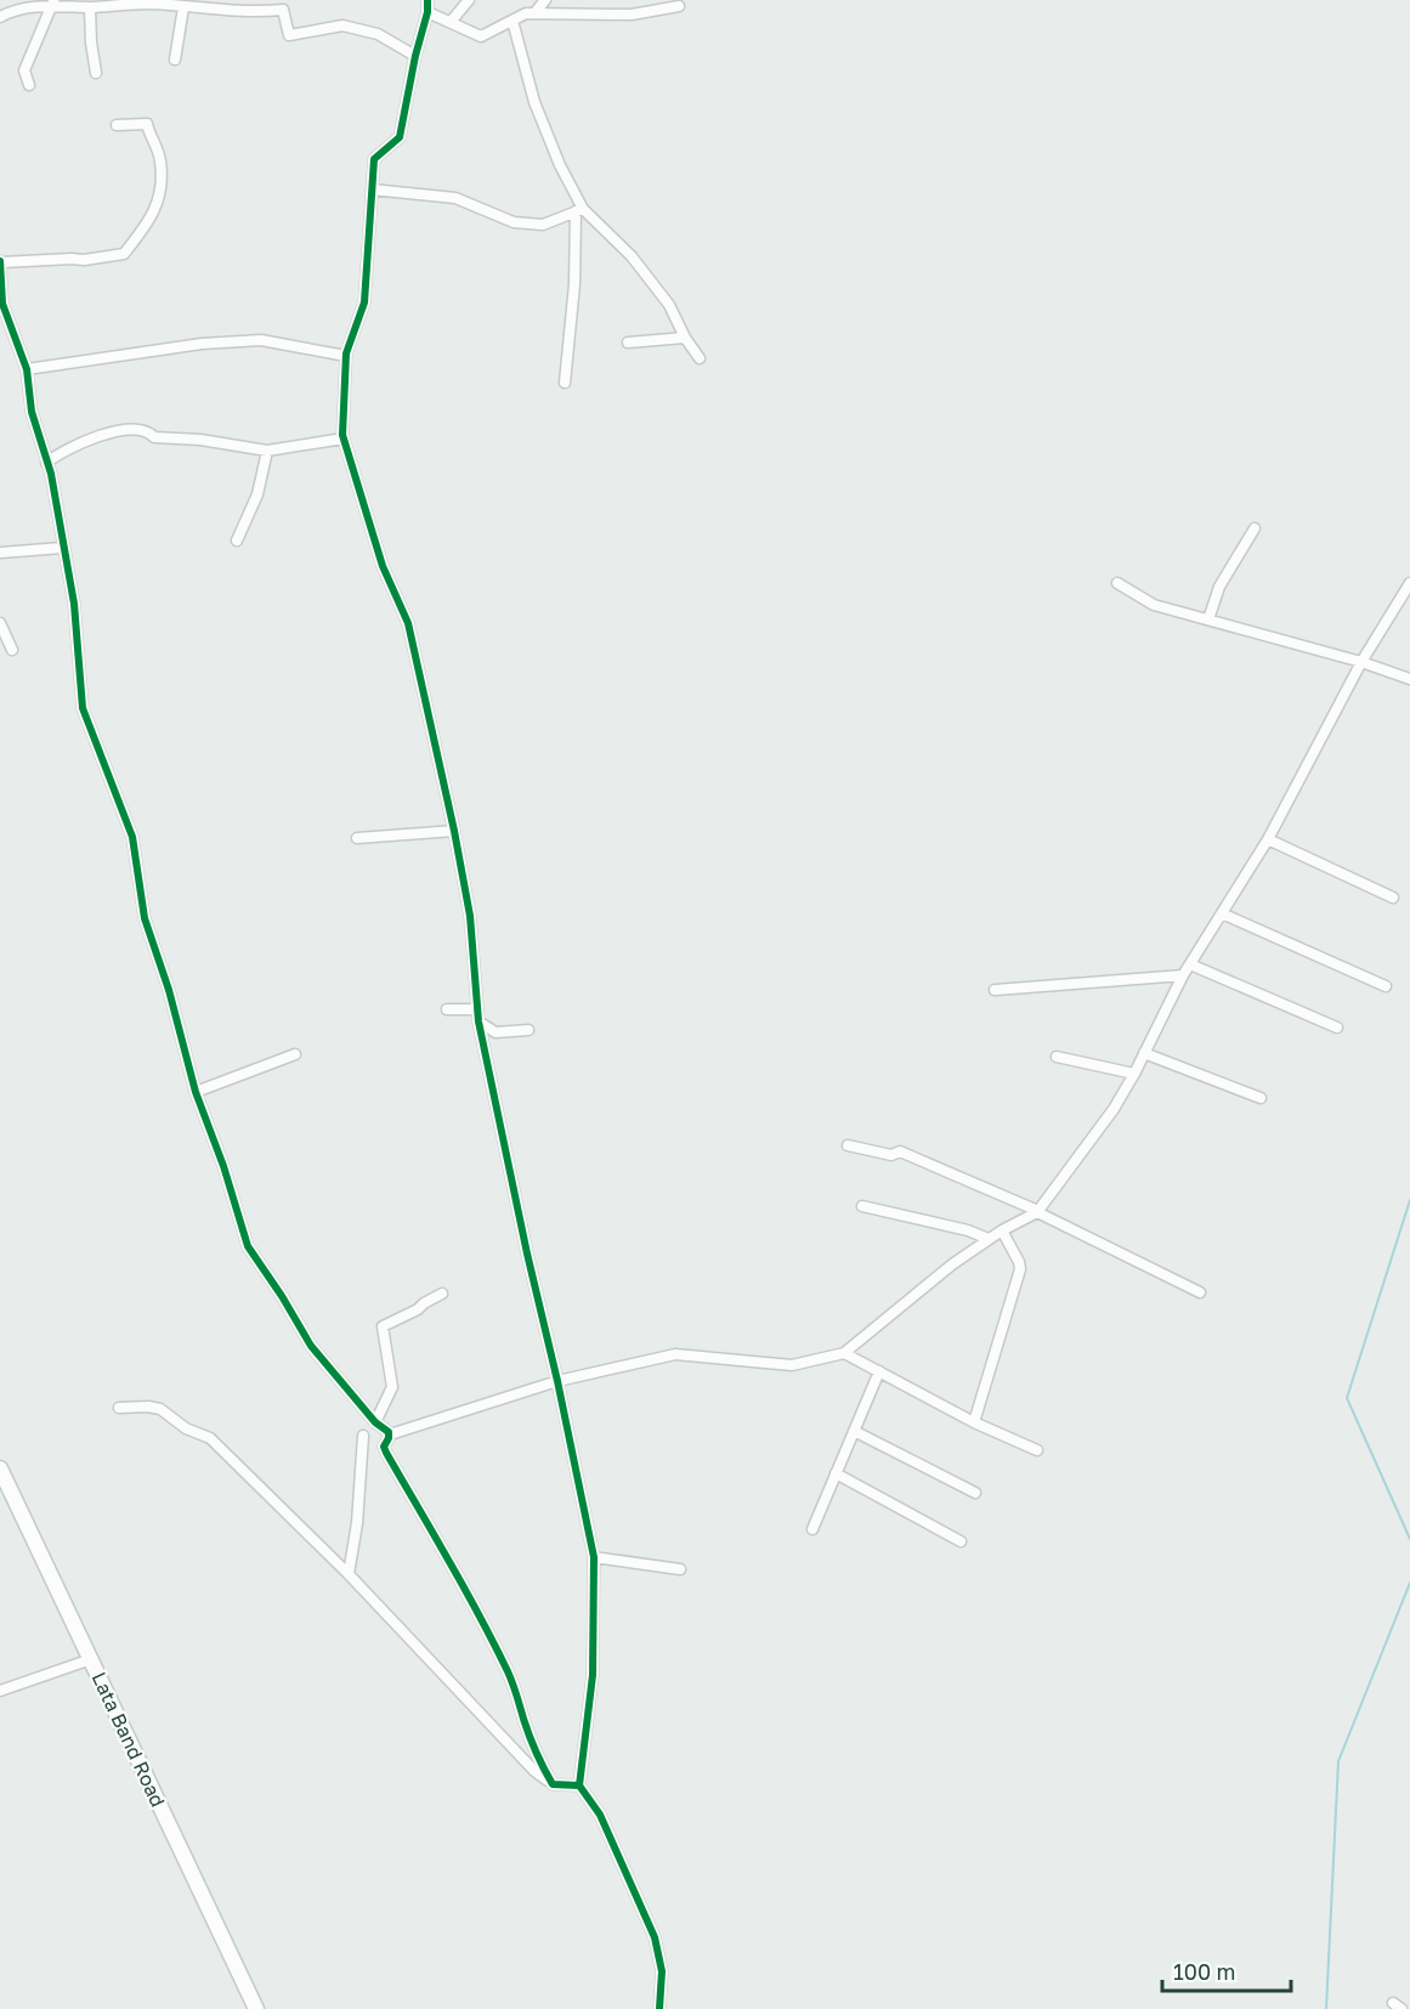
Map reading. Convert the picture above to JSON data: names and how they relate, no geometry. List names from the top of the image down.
{
  "streets": {
    "main road": ["Lata Band Road"]
  },
  "scale_bar": "100 m"
}
